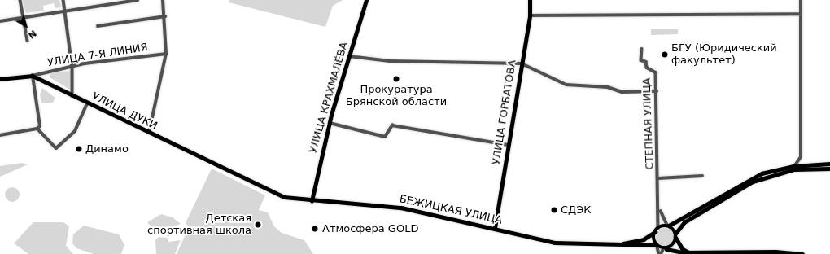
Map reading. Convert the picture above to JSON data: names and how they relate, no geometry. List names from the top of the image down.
{
  "streets": {
    "main road": [
      "УЛИЦА КРАХМАЛЁВА",
      "УЛИЦА ДУКИ",
      "УЛИЦА ГОРБАТОВА",
      "БЕЖИЦКАЯ УЛИЦА"
    ],
    "street": ["УЛИЦА 7-Я ЛИНИЯ", "СТЕПНАЯ УЛИЦА"]
  },
  "crossings": [
    ["УЛИЦА 7-Я ЛИНИЯ", "УЛИЦА ДУКИ"],
    ["УЛИЦА КРАХМАЛЁВА", "БЕЖИЦКАЯ УЛИЦА"],
    ["УЛИЦА ДУКИ", "БЕЖИЦКАЯ УЛИЦА"],
    ["УЛИЦА ГОРБАТОВА", "БЕЖИЦКАЯ УЛИЦА"]
  ],
  "places": [
    "БГУ (Юридический факультет)",
    "Прокуратура Брянской области",
    "Динамо",
    "СДЭК",
    "Детская спортивная школа",
    "Атмосфера GOLD"
  ],
  "north": "bottom right"
}
